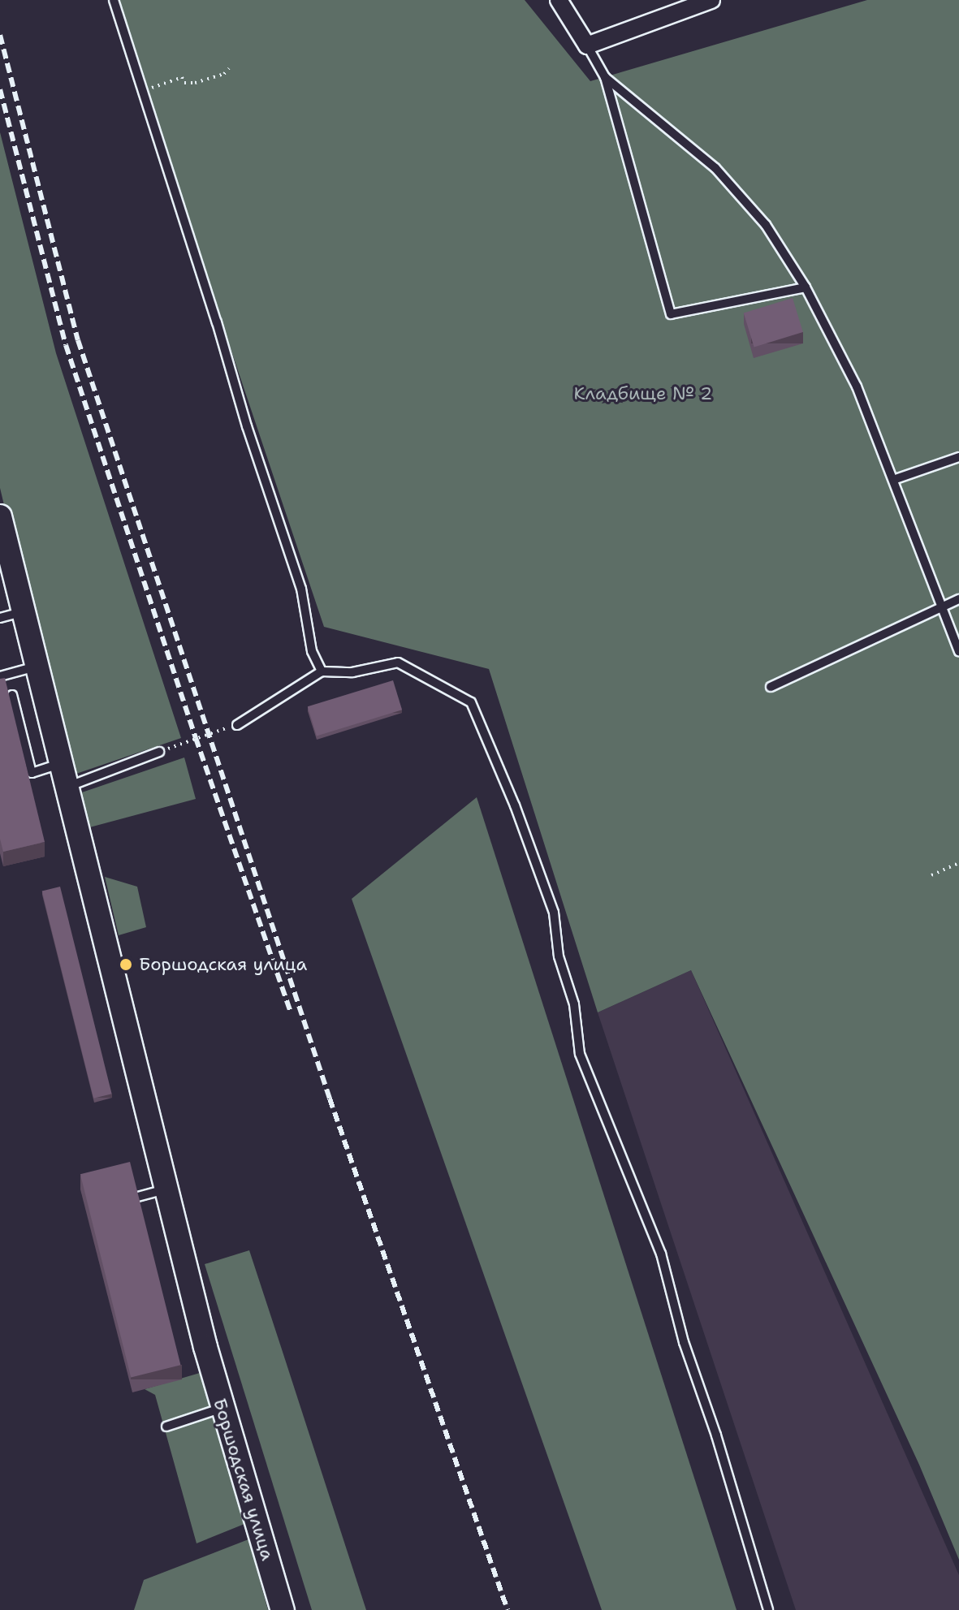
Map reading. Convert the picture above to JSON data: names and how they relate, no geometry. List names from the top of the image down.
{
  "streets": {
    "street": ["Боршодская улица"]
  },
  "parks": ["Кладбище № 2"],
  "places": ["Боршодская улица"]
}
